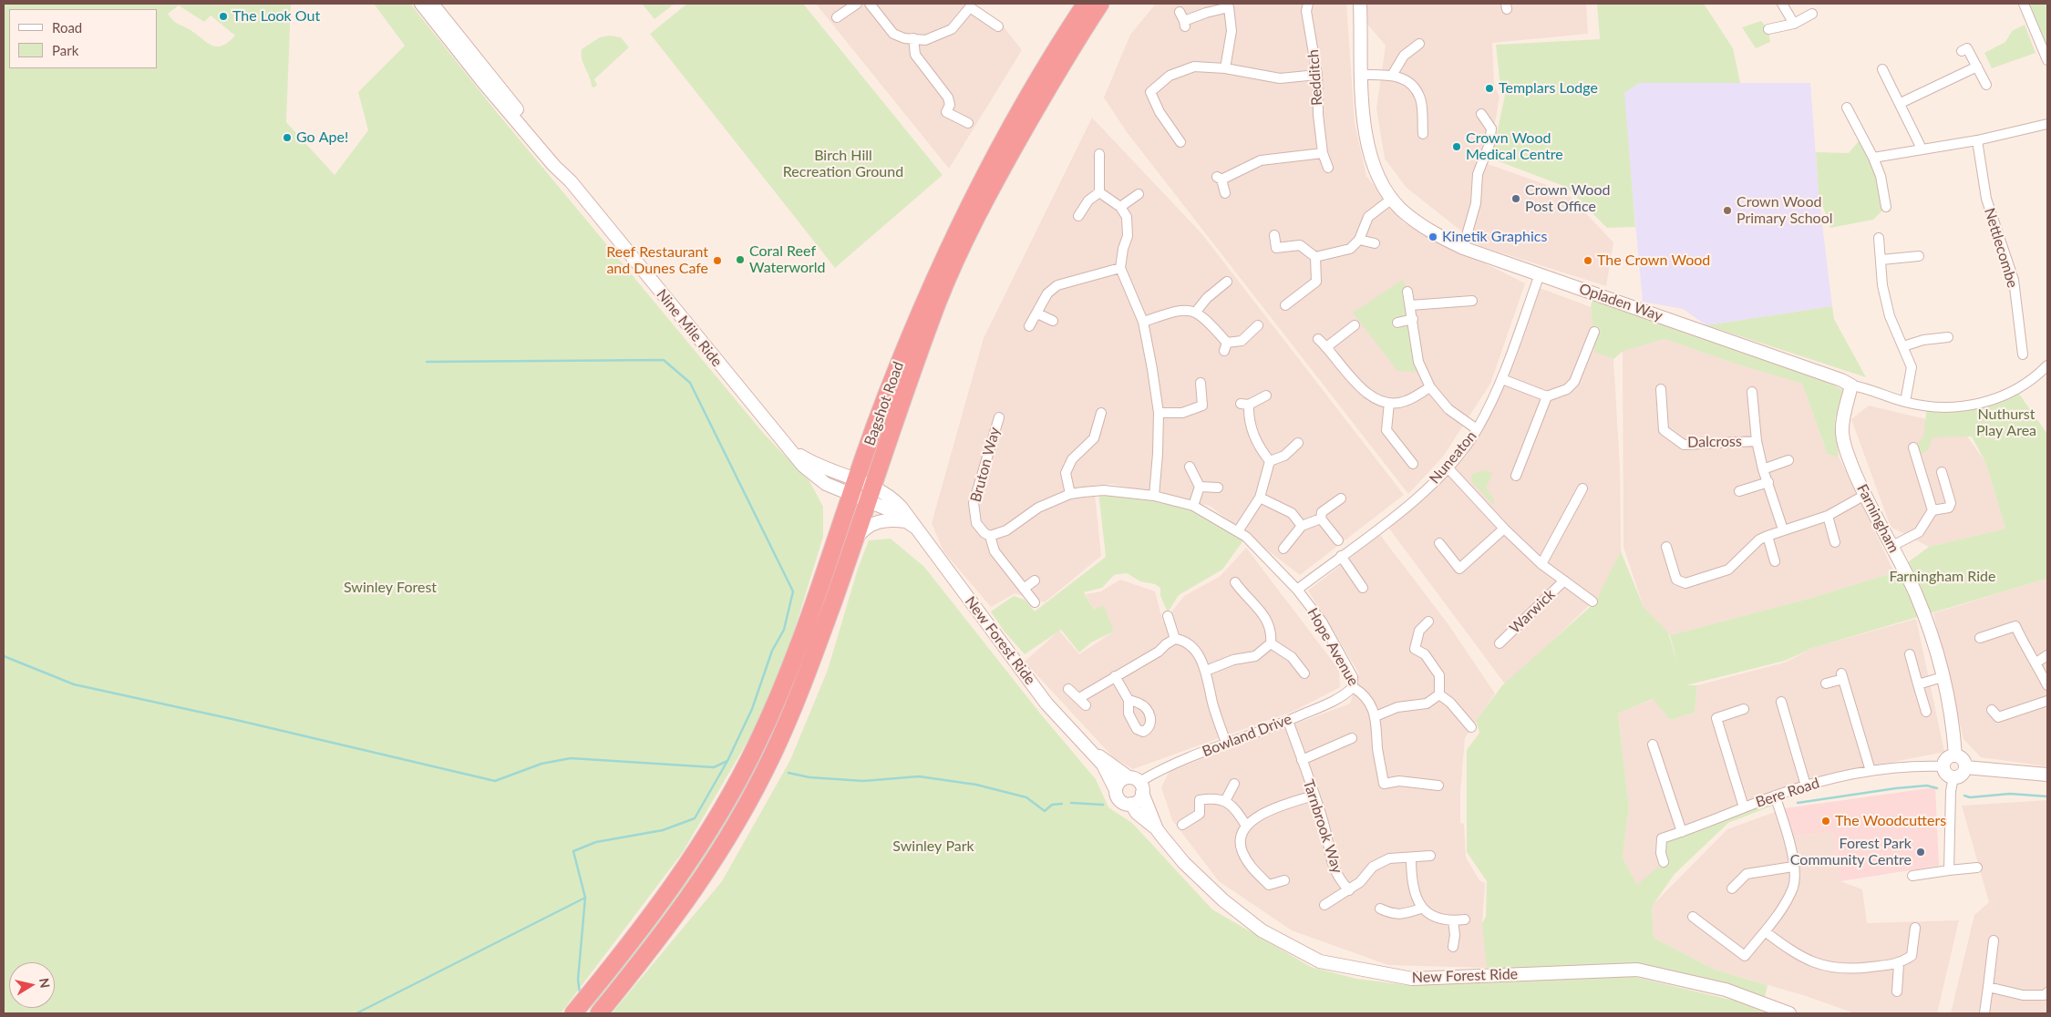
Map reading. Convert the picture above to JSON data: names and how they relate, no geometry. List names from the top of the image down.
{
  "streets": {
    "highway": ["Bagshot Road"],
    "main road": [
      "Opladen Way",
      "Nine Mile Ride",
      "Farningham",
      "New Forest Ride"
    ],
    "street": [
      "Redditch",
      "Nettlecombe",
      "Dalcross",
      "Nuneaton",
      "Bruton Way",
      "Warwick",
      "Hope Avenue",
      "Bowland Drive",
      "Bere Road",
      "Tarnbrook Way"
    ]
  },
  "crossings": [
    ["Opladen Way", "Nuneaton"],
    ["Opladen Way", "Farningham"],
    ["Nine Mile Ride", "Bagshot Road"],
    ["Nine Mile Ride", "New Forest Ride"],
    ["Bagshot Road", "New Forest Ride"],
    ["Nuneaton", "Warwick"],
    ["Nuneaton", "Hope Avenue"],
    ["Farningham", "Bere Road"],
    ["New Forest Ride", "Bowland Drive"],
    ["Hope Avenue", "Bowland Drive"],
    ["Bowland Drive", "Tarnbrook Way"]
  ],
  "parks": [
    "Birch Hill Recreation Ground",
    "Nuthurst Play Area",
    "Farningham Ride",
    "Swinley Forest",
    "Swinley Park"
  ],
  "places": [
    "The Look Out",
    "Templars Lodge",
    "Go Ape!",
    "Crown Wood Medical Centre",
    "Crown Wood Post Office",
    "Crown Wood Primary School",
    "Kinetik Graphics",
    "Coral Reef Waterworld",
    "Reef Restaurant and Dunes Cafe",
    "The Crown Wood",
    "The Woodcutters",
    "Forest Park Community Centre"
  ],
  "legend": ["Road", "Park"],
  "north": "right"
}
